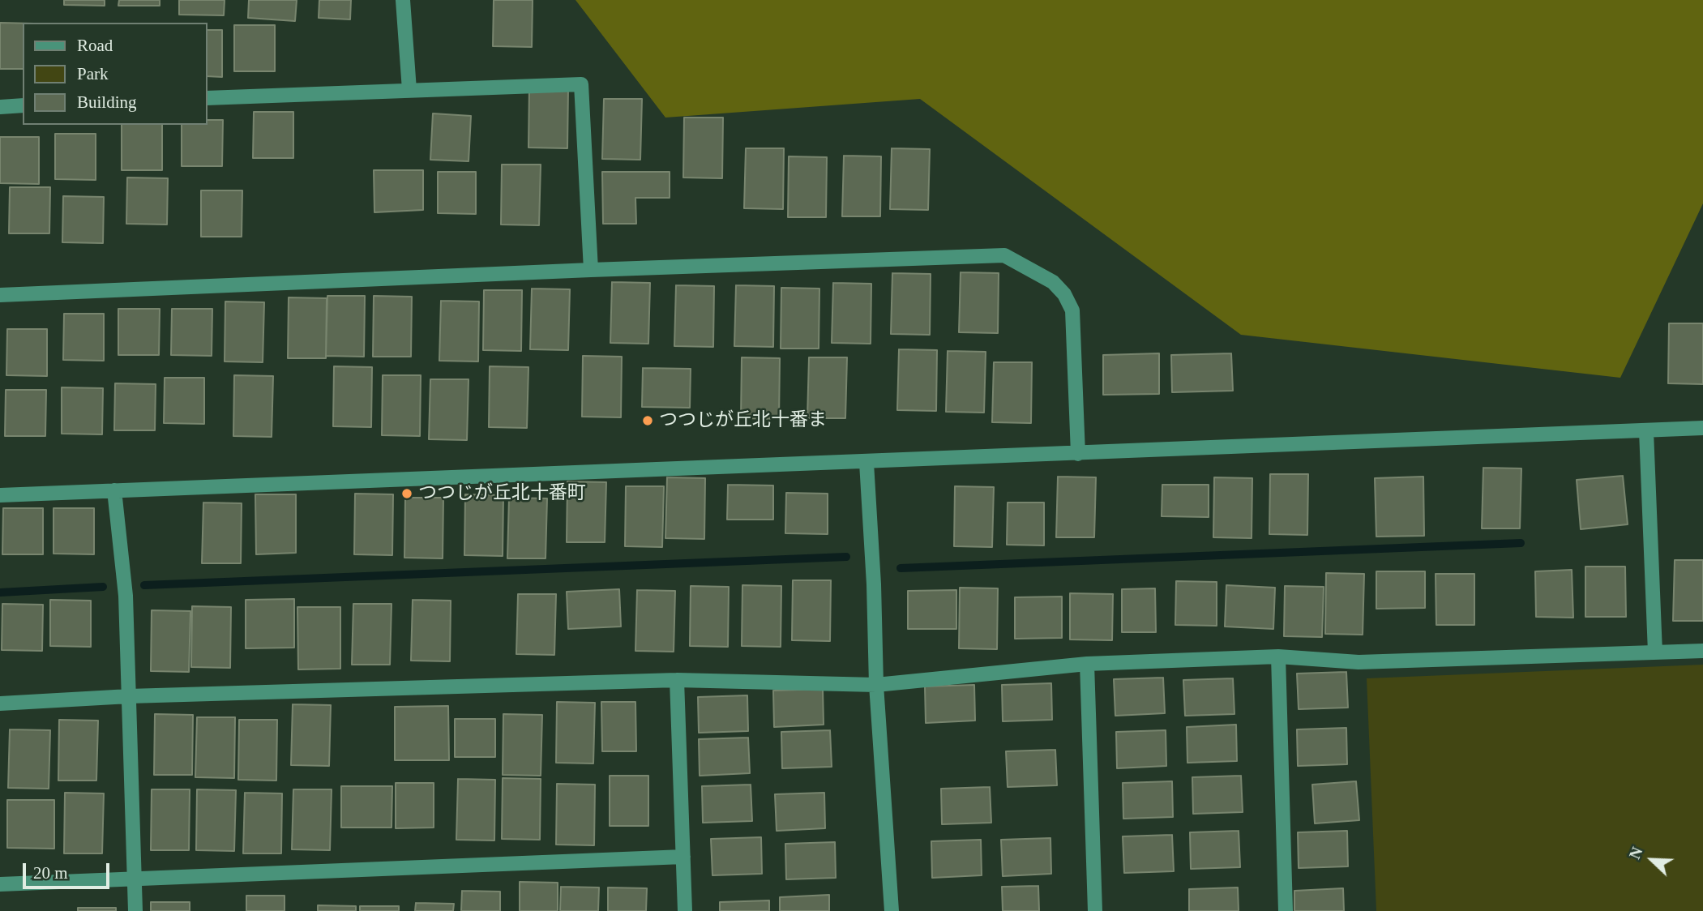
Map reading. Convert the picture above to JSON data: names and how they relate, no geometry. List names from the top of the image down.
{
  "places": ["つつじが丘北十番ま", "つつじが丘北十番町"],
  "legend": ["Road", "Park", "Building"],
  "scale_bar": "20 m",
  "north": "top left"
}
